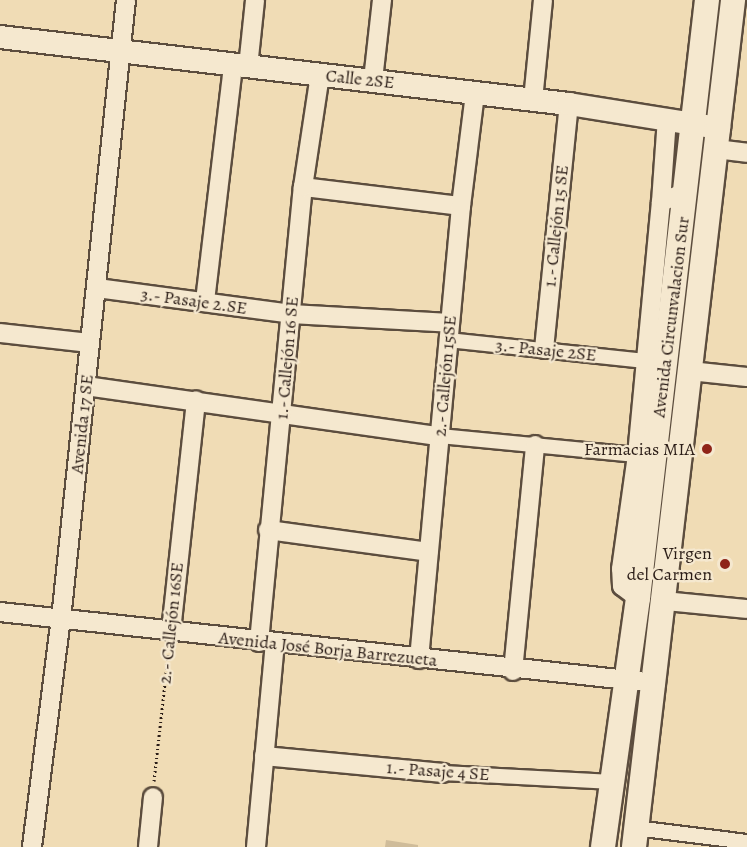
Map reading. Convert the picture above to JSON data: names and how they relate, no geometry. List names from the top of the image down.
{
  "streets": {
    "main road": ["Avenida Circunvalacion Sur"],
    "street": [
      "Calle 2SE",
      "1.- Callejón 15 SE",
      "3.- Pasaje 2.SE",
      "3.- Pasaje 2SE",
      "1.- Callejón 16 SE",
      "2.- Callejón 15SE",
      "Avenida 17 SE",
      "2.- Callejón 16SE",
      "Avenida José Borja Barrezueta",
      "1.- Pasaje 4 SE"
    ]
  },
  "crossings": [
    ["Calle 2SE", "1.- Callejón 15 SE"],
    ["Calle 2SE", "Avenida Circunvalacion Sur"],
    ["Calle 2SE", "1.- Callejón 16 SE"],
    ["Calle 2SE", "2.- Callejón 15SE"],
    ["Calle 2SE", "Avenida 17 SE"],
    ["1.- Callejón 15 SE", "3.- Pasaje 2SE"],
    ["3.- Pasaje 2.SE", "3.- Pasaje 2SE"],
    ["3.- Pasaje 2.SE", "1.- Callejón 16 SE"],
    ["3.- Pasaje 2.SE", "2.- Callejón 15SE"],
    ["3.- Pasaje 2.SE", "Avenida 17 SE"],
    ["Avenida Circunvalacion Sur", "Avenida José Borja Barrezueta"],
    ["Avenida Circunvalacion Sur", "1.- Pasaje 4 SE"],
    ["3.- Pasaje 2SE", "2.- Callejón 15SE"],
    ["1.- Callejón 16 SE", "Avenida José Borja Barrezueta"],
    ["1.- Callejón 16 SE", "1.- Pasaje 4 SE"],
    ["2.- Callejón 15SE", "Avenida José Borja Barrezueta"],
    ["Avenida 17 SE", "Avenida José Borja Barrezueta"],
    ["2.- Callejón 16SE", "Avenida José Borja Barrezueta"]
  ],
  "places": ["Farmacias MIA", "Virgen del Carmen"]
}
